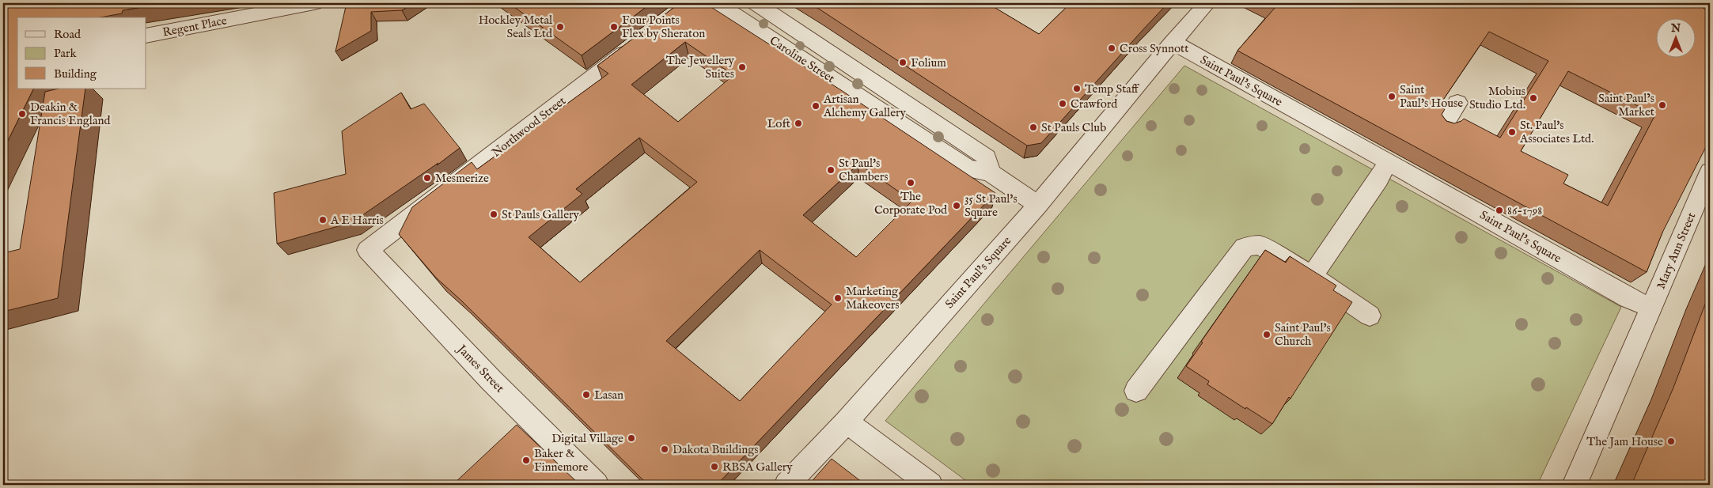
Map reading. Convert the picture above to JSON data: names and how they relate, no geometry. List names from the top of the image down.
{
  "streets": {
    "street": [
      "Regent Place",
      "Caroline Street",
      "Saint Paul's Square",
      "Northwood Street",
      "Mary Ann Street",
      "James Street"
    ]
  },
  "crossings": [
    ["Caroline Street", "Saint Paul's Square"],
    ["Saint Paul's Square", "Mary Ann Street"],
    ["Northwood Street", "James Street"]
  ],
  "places": [
    "Hockley Metal Seals Ltd",
    "Four Points Flex by Sheraton",
    "Cross Synnott",
    "Folium",
    "The Jewellery Suites",
    "Temp Staff",
    "Saint Paul's House",
    "Mobius Studio Ltd.",
    "Crawford",
    "Saint Paul’s Market",
    "Artisan Alchemy Gallery",
    "Deakin & Francis England",
    "Loft",
    "St Pauls Club",
    "St. Paul's Associates Ltd.",
    "St Paul's Chambers",
    "Mesmerize",
    "The Corporate Pod",
    "35 St Paul's Square",
    "86-1798",
    "St Pauls Gallery",
    "A E Harris",
    "Marketing Makeovers",
    "Saint Paul's Church",
    "Lasan",
    "Digital Village",
    "The Jam House",
    "Dakota Buildings",
    "Baker & Finnemore",
    "RBSA Gallery"
  ],
  "legend": ["Road", "Park", "Building"],
  "north": "top"
}
